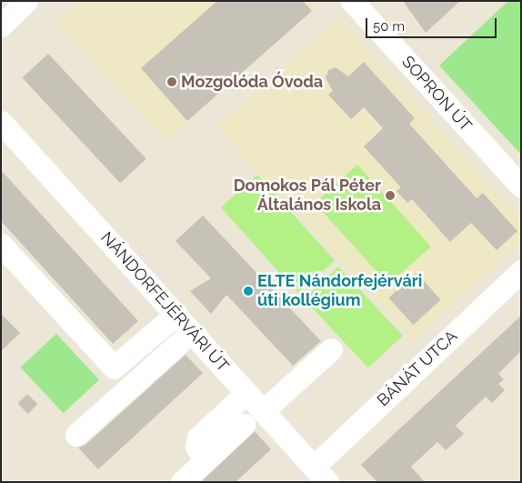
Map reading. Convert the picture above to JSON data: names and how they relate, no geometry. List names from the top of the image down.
{
  "streets": {
    "street": ["SOPRON ÚT", "NÁNDORFEJÉRVÁRI ÚT", "BÁNÁT UTCA"]
  },
  "crossings": [
    ["NÁNDORFEJÉRVÁRI ÚT", "BÁNÁT UTCA"]
  ],
  "places": ["Mozgolóda Óvoda", "Domokos Pál Péter Általános Iskola", "ELTE Nándorfejérvári úti kollégium"],
  "scale_bar": "50 m"
}
